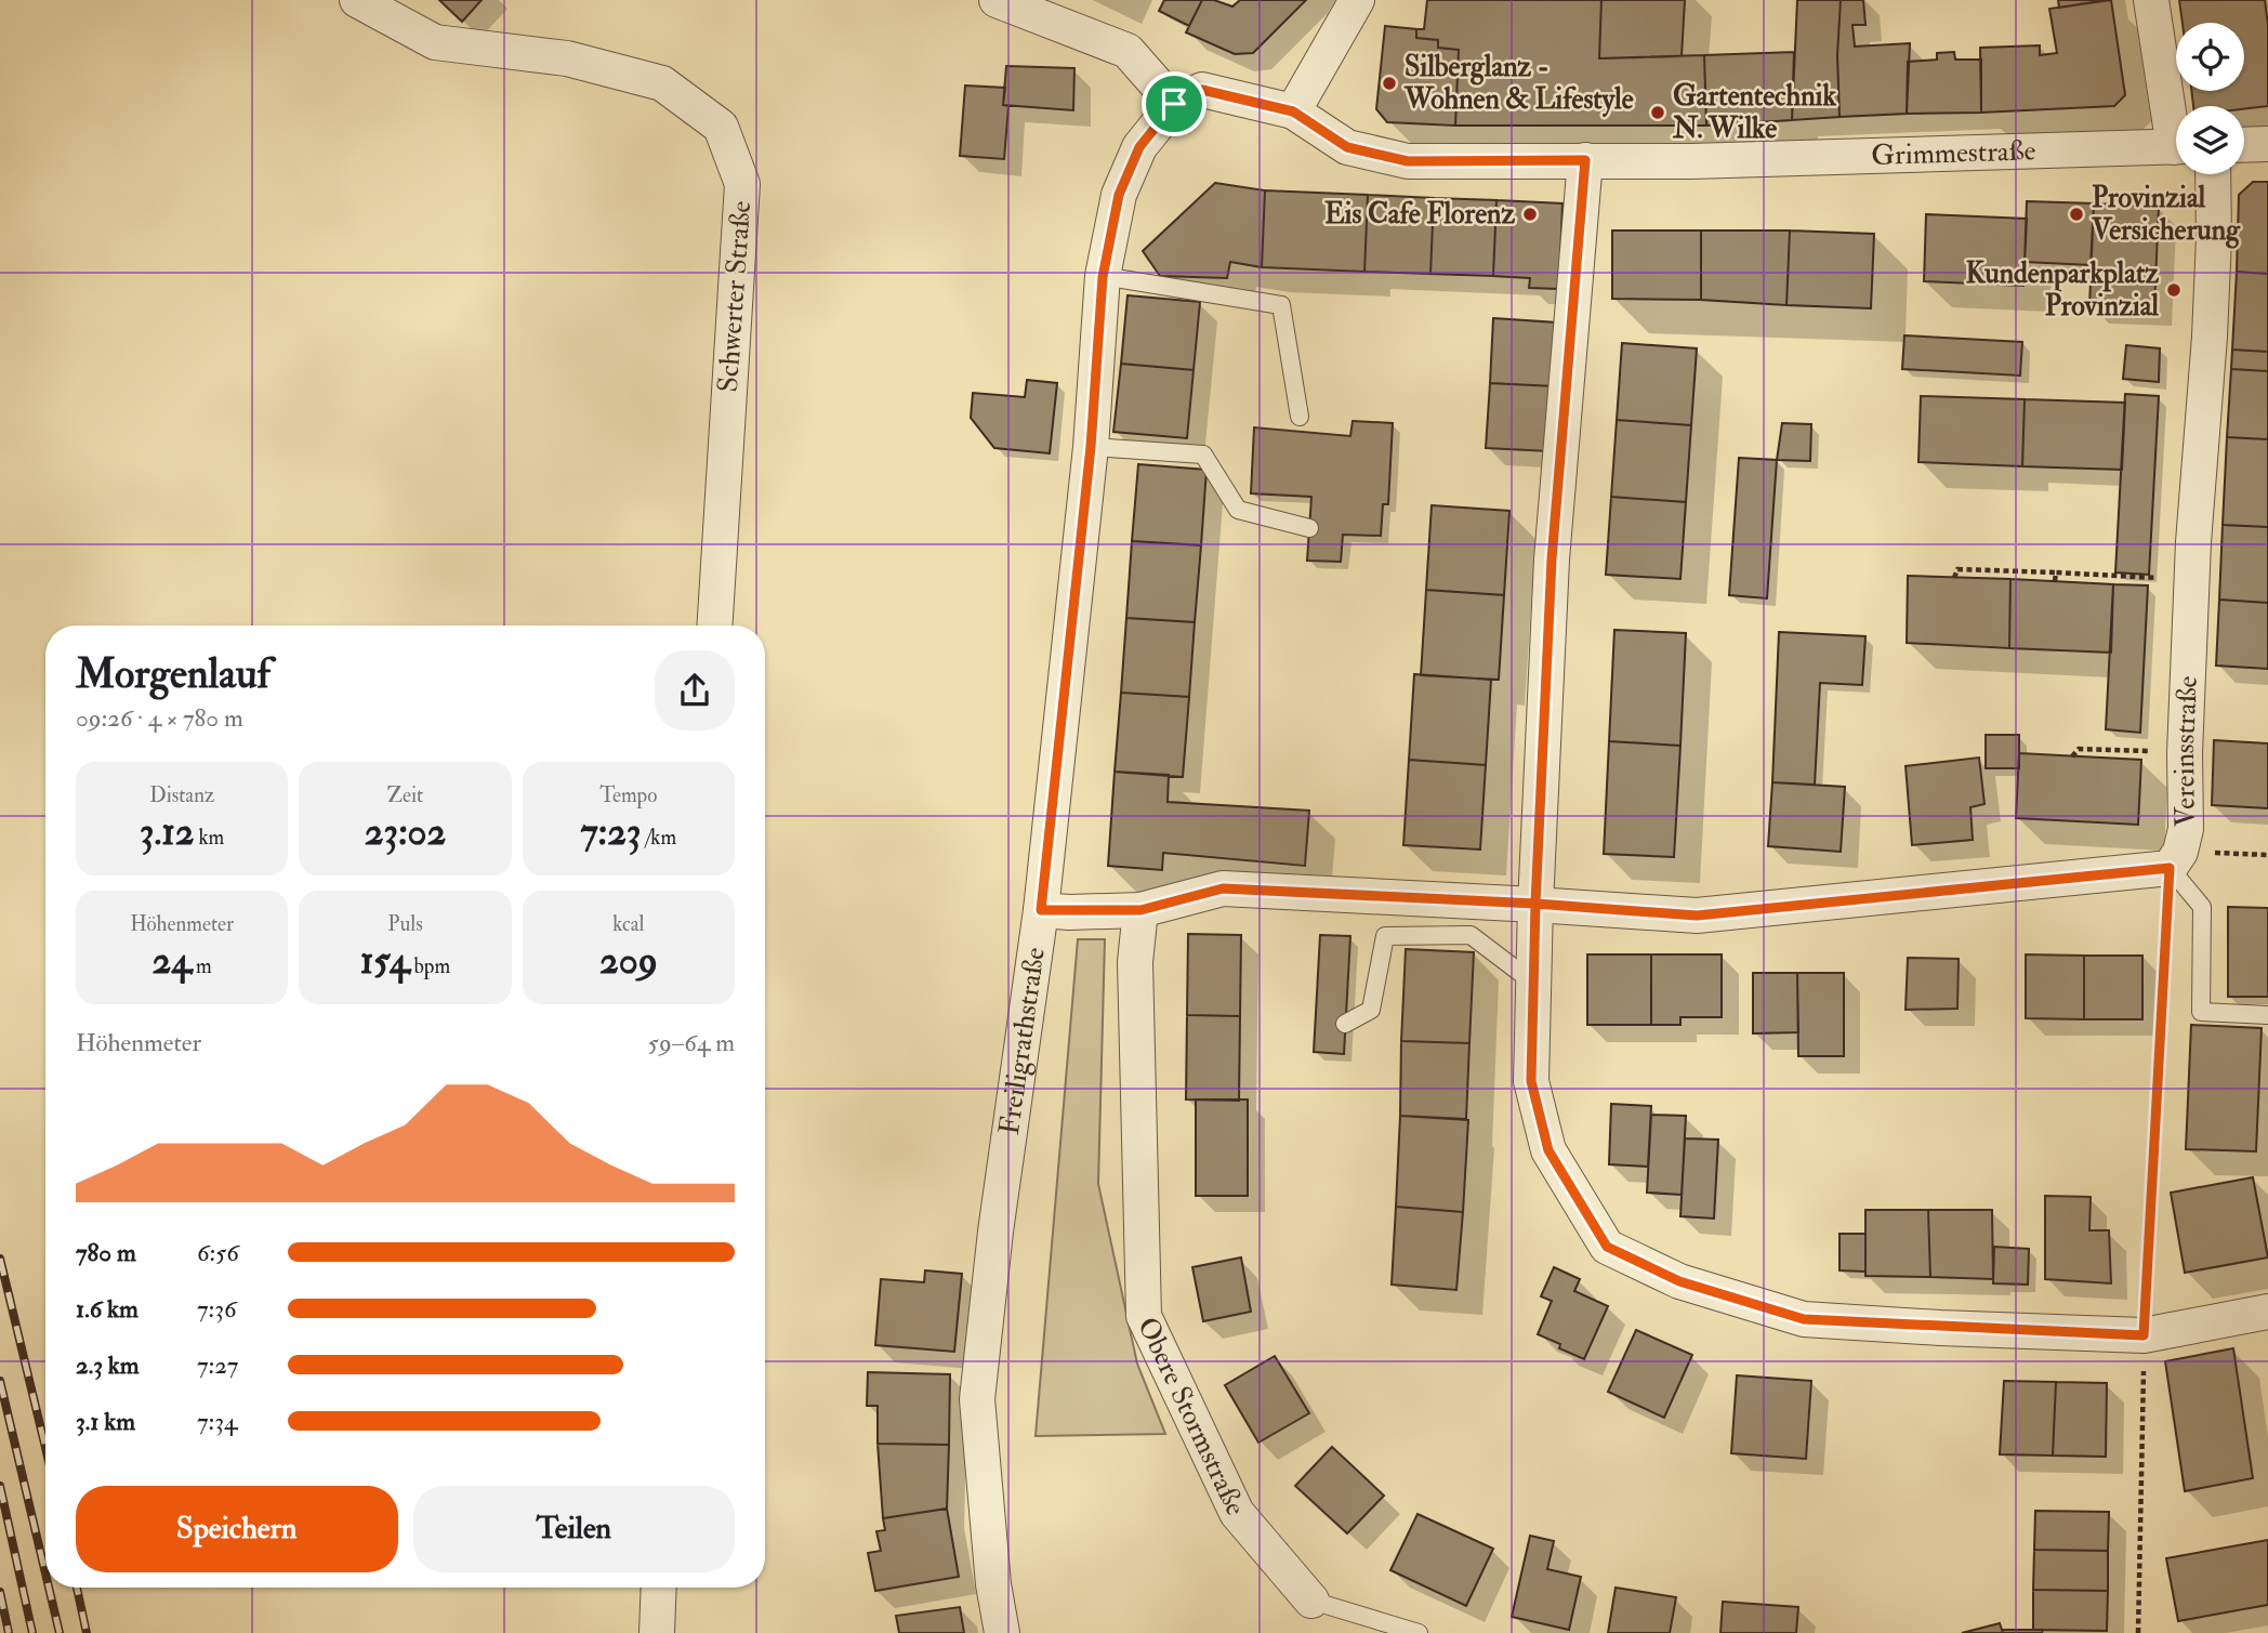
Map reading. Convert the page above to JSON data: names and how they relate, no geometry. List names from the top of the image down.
{
  "streets": {
    "street": [
      "Grimmestraße",
      "Schwerter Straße",
      "Vereinsstraße",
      "Freiligrathstraße",
      "Obere Stormstraße"
    ]
  },
  "crossings": [
    ["Grimmestraße", "Freiligrathstraße"]
  ],
  "places": [
    "Silberglanz - Wohnen & Lifestyle",
    "Gartentechnik N. Wilke",
    "Eis Cafe Florenz",
    "Provinzial Versicherung",
    "Kundenparkplatz Provinzial"
  ],
  "page": {
    "heading": ["Morgenlauf", "09:26 · 4 × 780 m"],
    "stats": [
      ["Distanz", "3.12 km"],
      ["Zeit", "23:02"],
      ["Tempo", "7:23 /km"],
      ["Höhenmeter", "24 m"],
      ["Puls", "154 bpm"],
      ["kcal", "209"]
    ],
    "chart": ["Höhenmeter", "59–64 m"],
    "list": [
      {
        "name": "780 m",
        "note": "6:56"
      },
      {
        "name": "1.6 km",
        "note": "7:36"
      },
      {
        "name": "2.3 km",
        "note": "7:27"
      },
      {
        "name": "3.1 km",
        "note": "7:34"
      }
    ],
    "buttons": ["Speichern", "Teilen"]
  }
}
